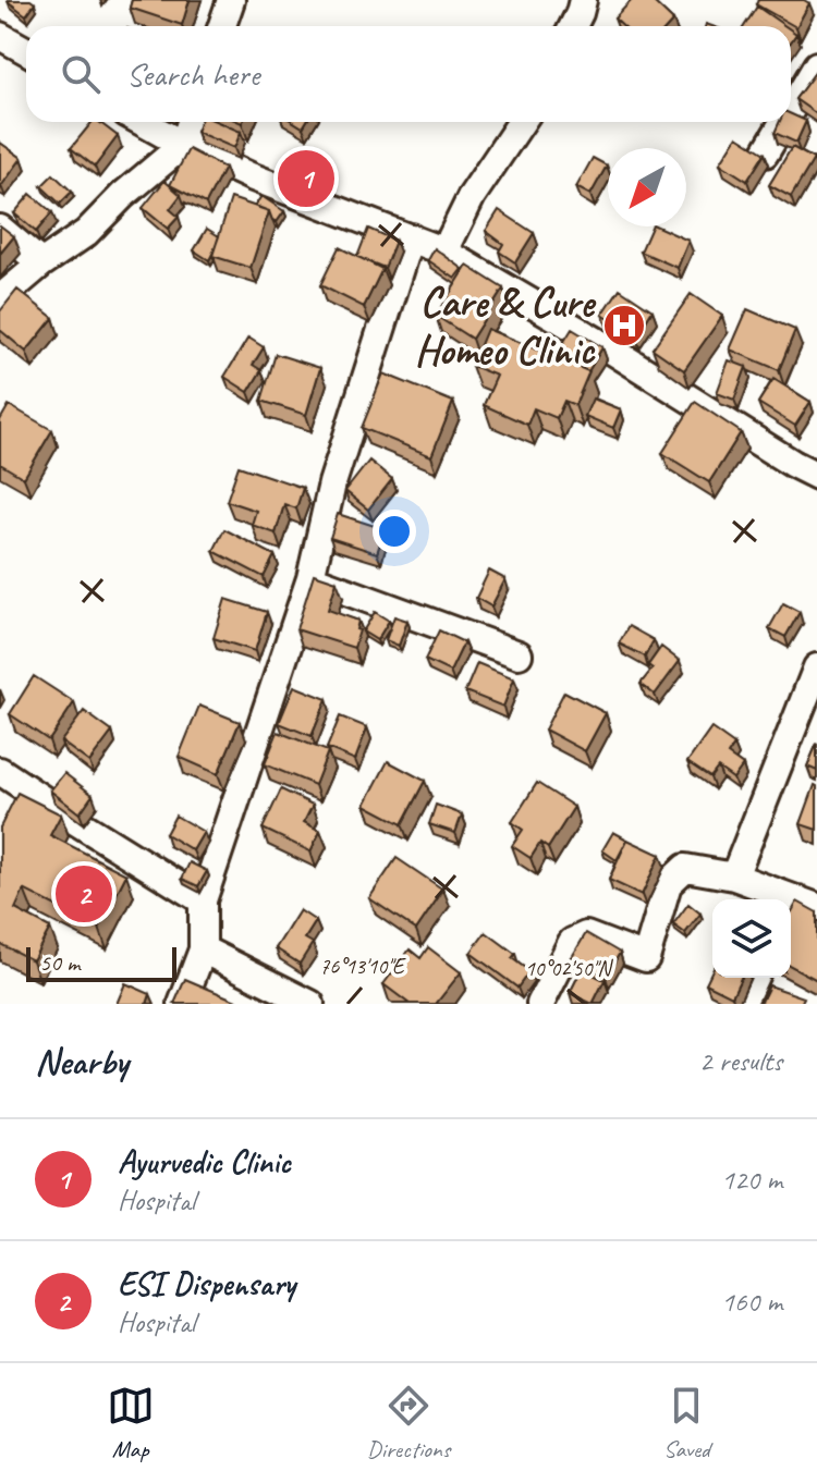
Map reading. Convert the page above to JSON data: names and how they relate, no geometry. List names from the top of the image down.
{
  "places": {
    "hospital": ["Care & Cure Homeo Clinic"]
  },
  "scale_bar": "50 m",
  "north": "bottom left",
  "page": {
    "search": "Search here",
    "pins": ["1", "2"],
    "scale": "50 m",
    "heading": ["Nearby", "2 results"],
    "list": [
      {
        "mark": "1",
        "name": "Ayurvedic Clinic",
        "note": "Hospital",
        "value": "120 m"
      },
      {
        "mark": "2",
        "name": "ESI Dispensary",
        "note": "Hospital",
        "value": "160 m"
      }
    ],
    "nav": ["Map", "Directions", "Saved"]
  },
  "coordinates": ["76°13'10\"E", "10°02'50\"N"]
}
